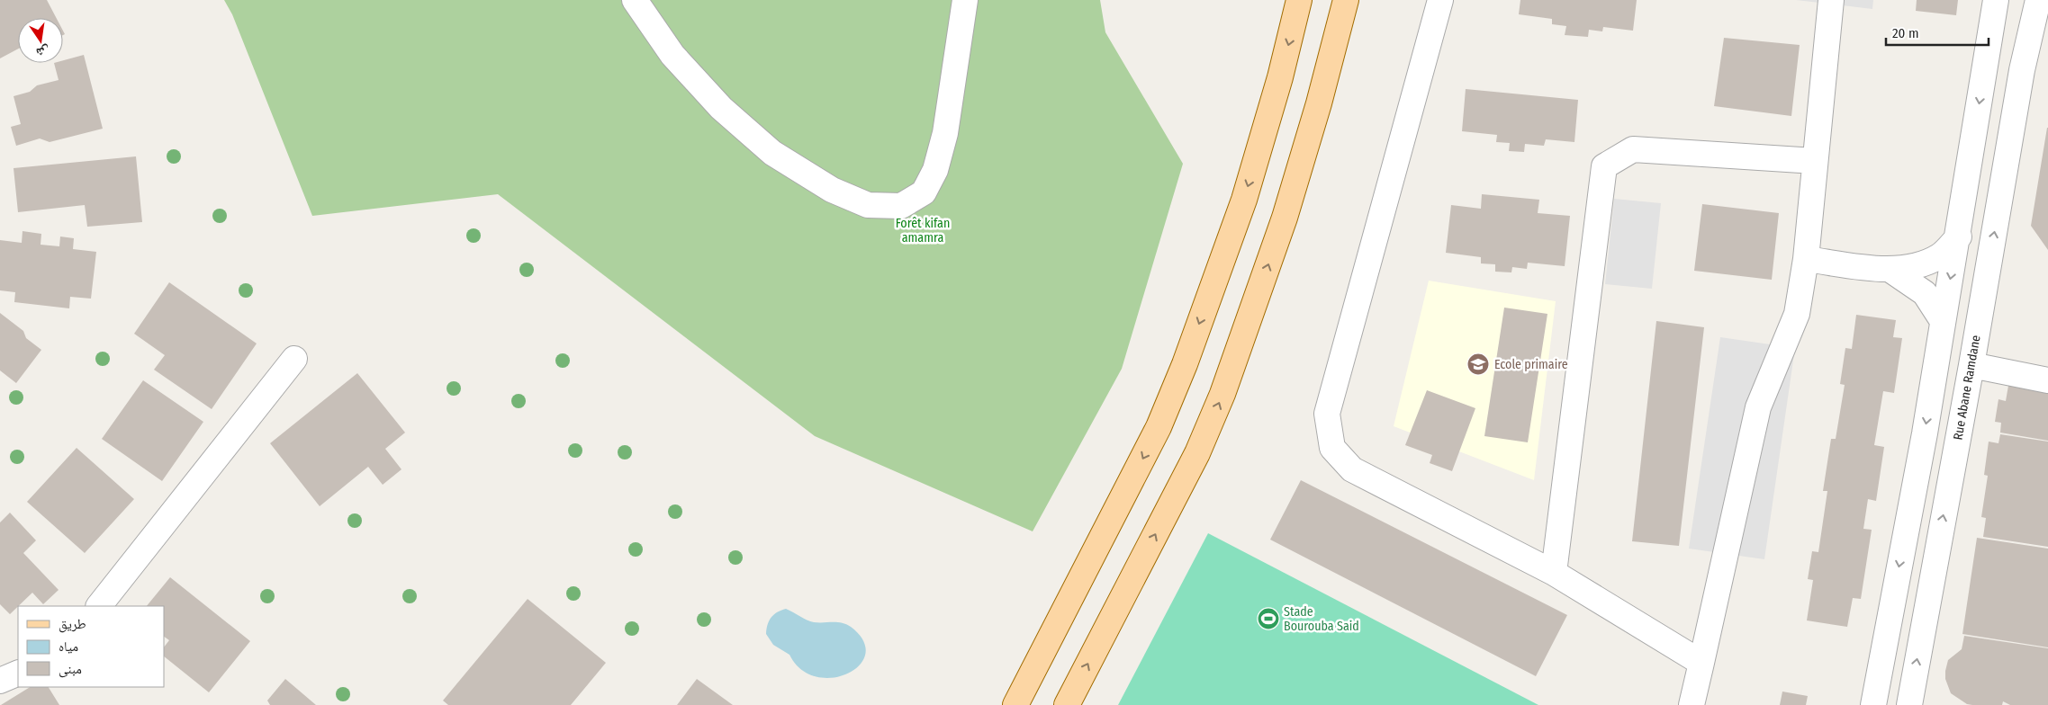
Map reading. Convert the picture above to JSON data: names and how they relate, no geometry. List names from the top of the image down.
{
  "streets": {
    "street": ["Rue Abane Ramdane"]
  },
  "parks": ["Forêt kifan amamra"],
  "places": {
    "school or university": ["Ecole primaire"],
    "sports": ["Stade Bourouba Said"]
  },
  "legend": ["طريق", "مياه", "مبنى"],
  "scale_bar": "20 m",
  "north": "bottom"
}
